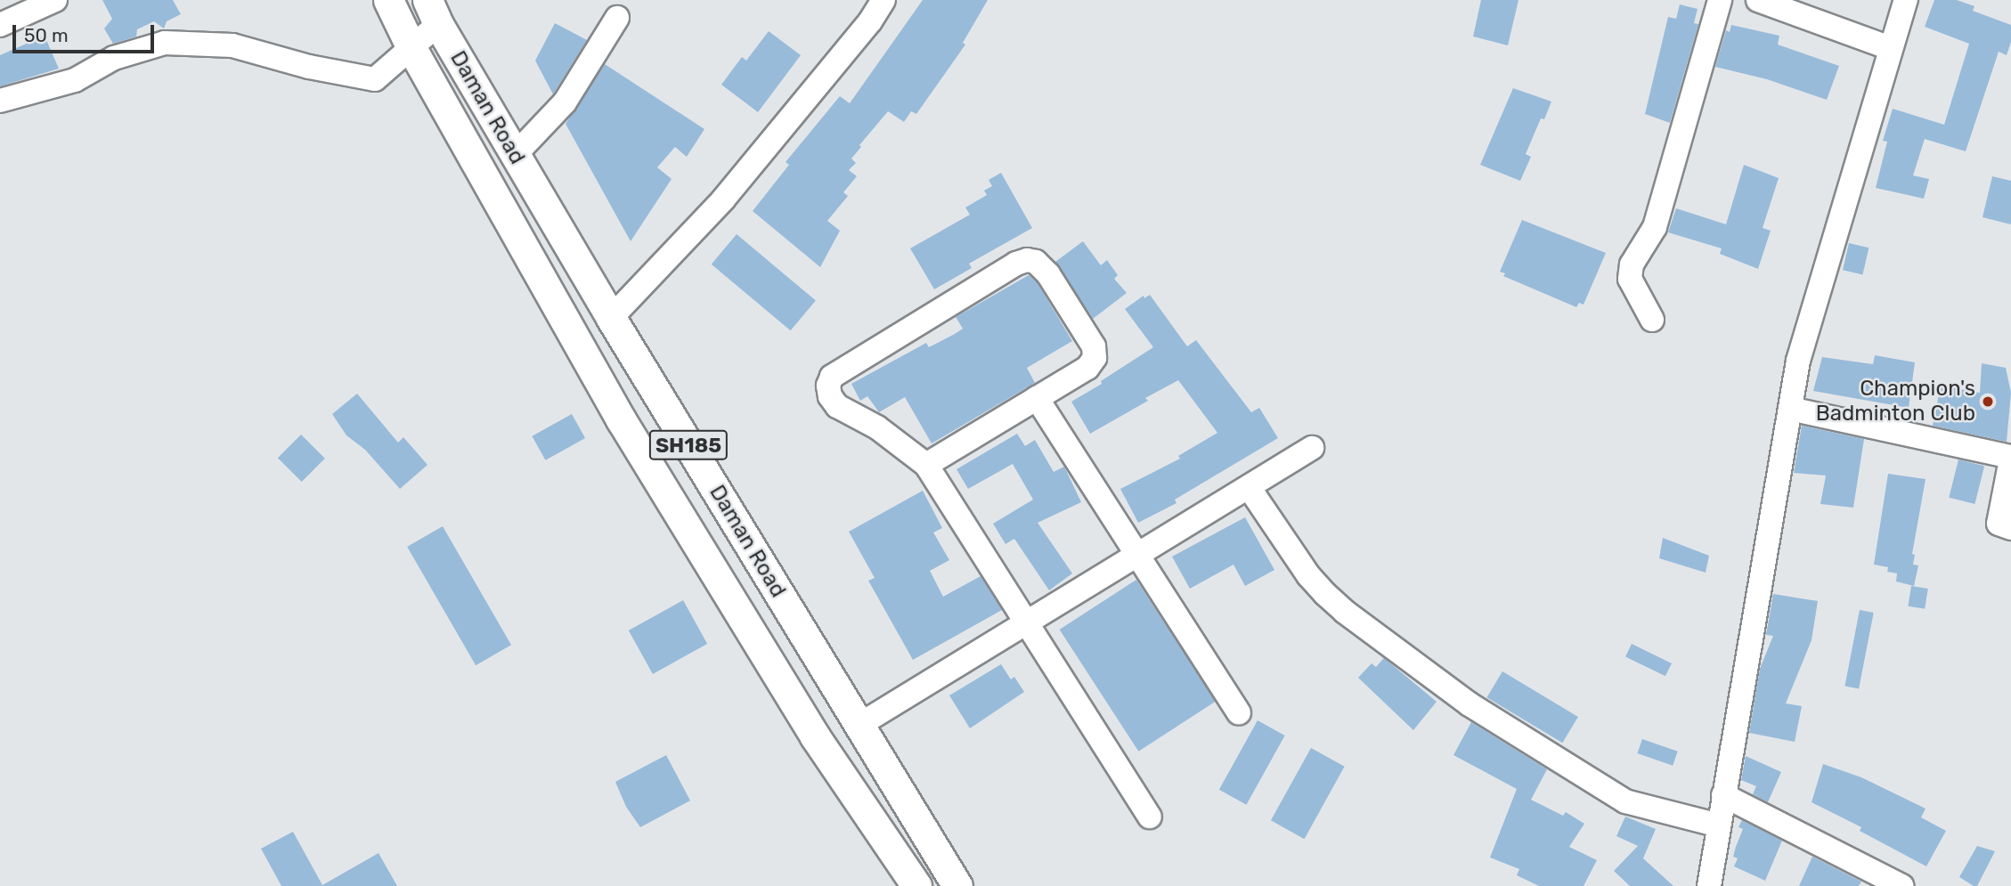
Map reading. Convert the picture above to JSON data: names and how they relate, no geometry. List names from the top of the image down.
{
  "streets": {
    "main road": ["Daman Road", "SH185"]
  },
  "places": ["Champion's Badminton Club"],
  "scale_bar": "50 m"
}
